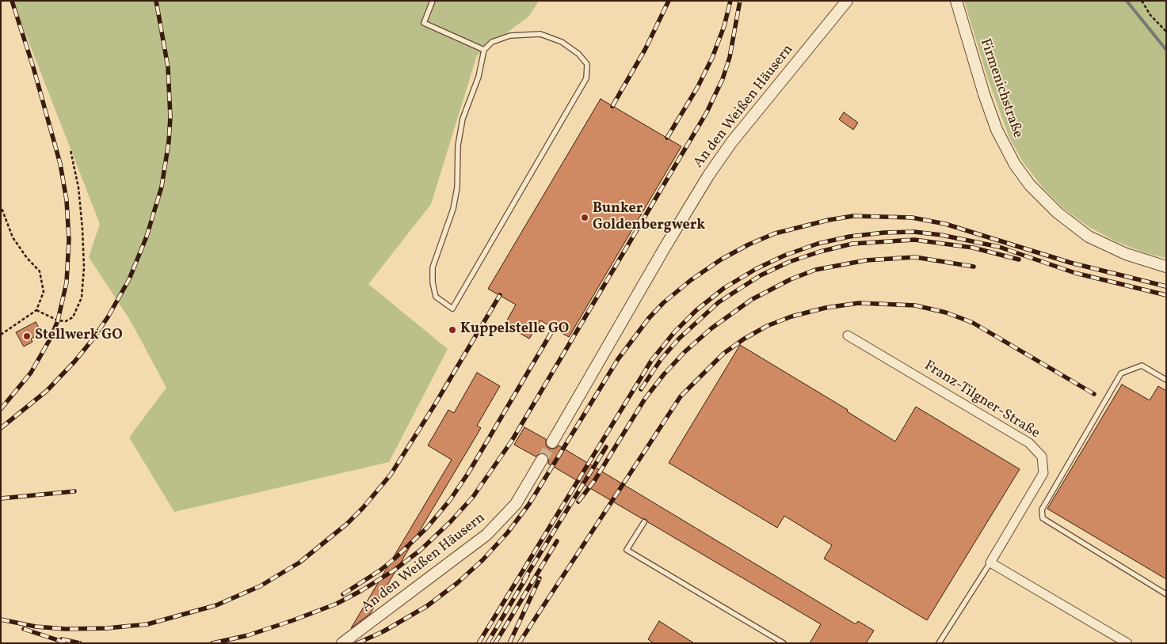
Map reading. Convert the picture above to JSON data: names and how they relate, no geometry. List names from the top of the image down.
{
  "streets": {
    "street": ["Firmenichstraße", "An den Weißen Häusern", "Franz-Tilgner-Straße"]
  },
  "places": ["Bunker Goldenbergwerk", "Kuppelstelle GO", "Stellwerk GO"]
}
